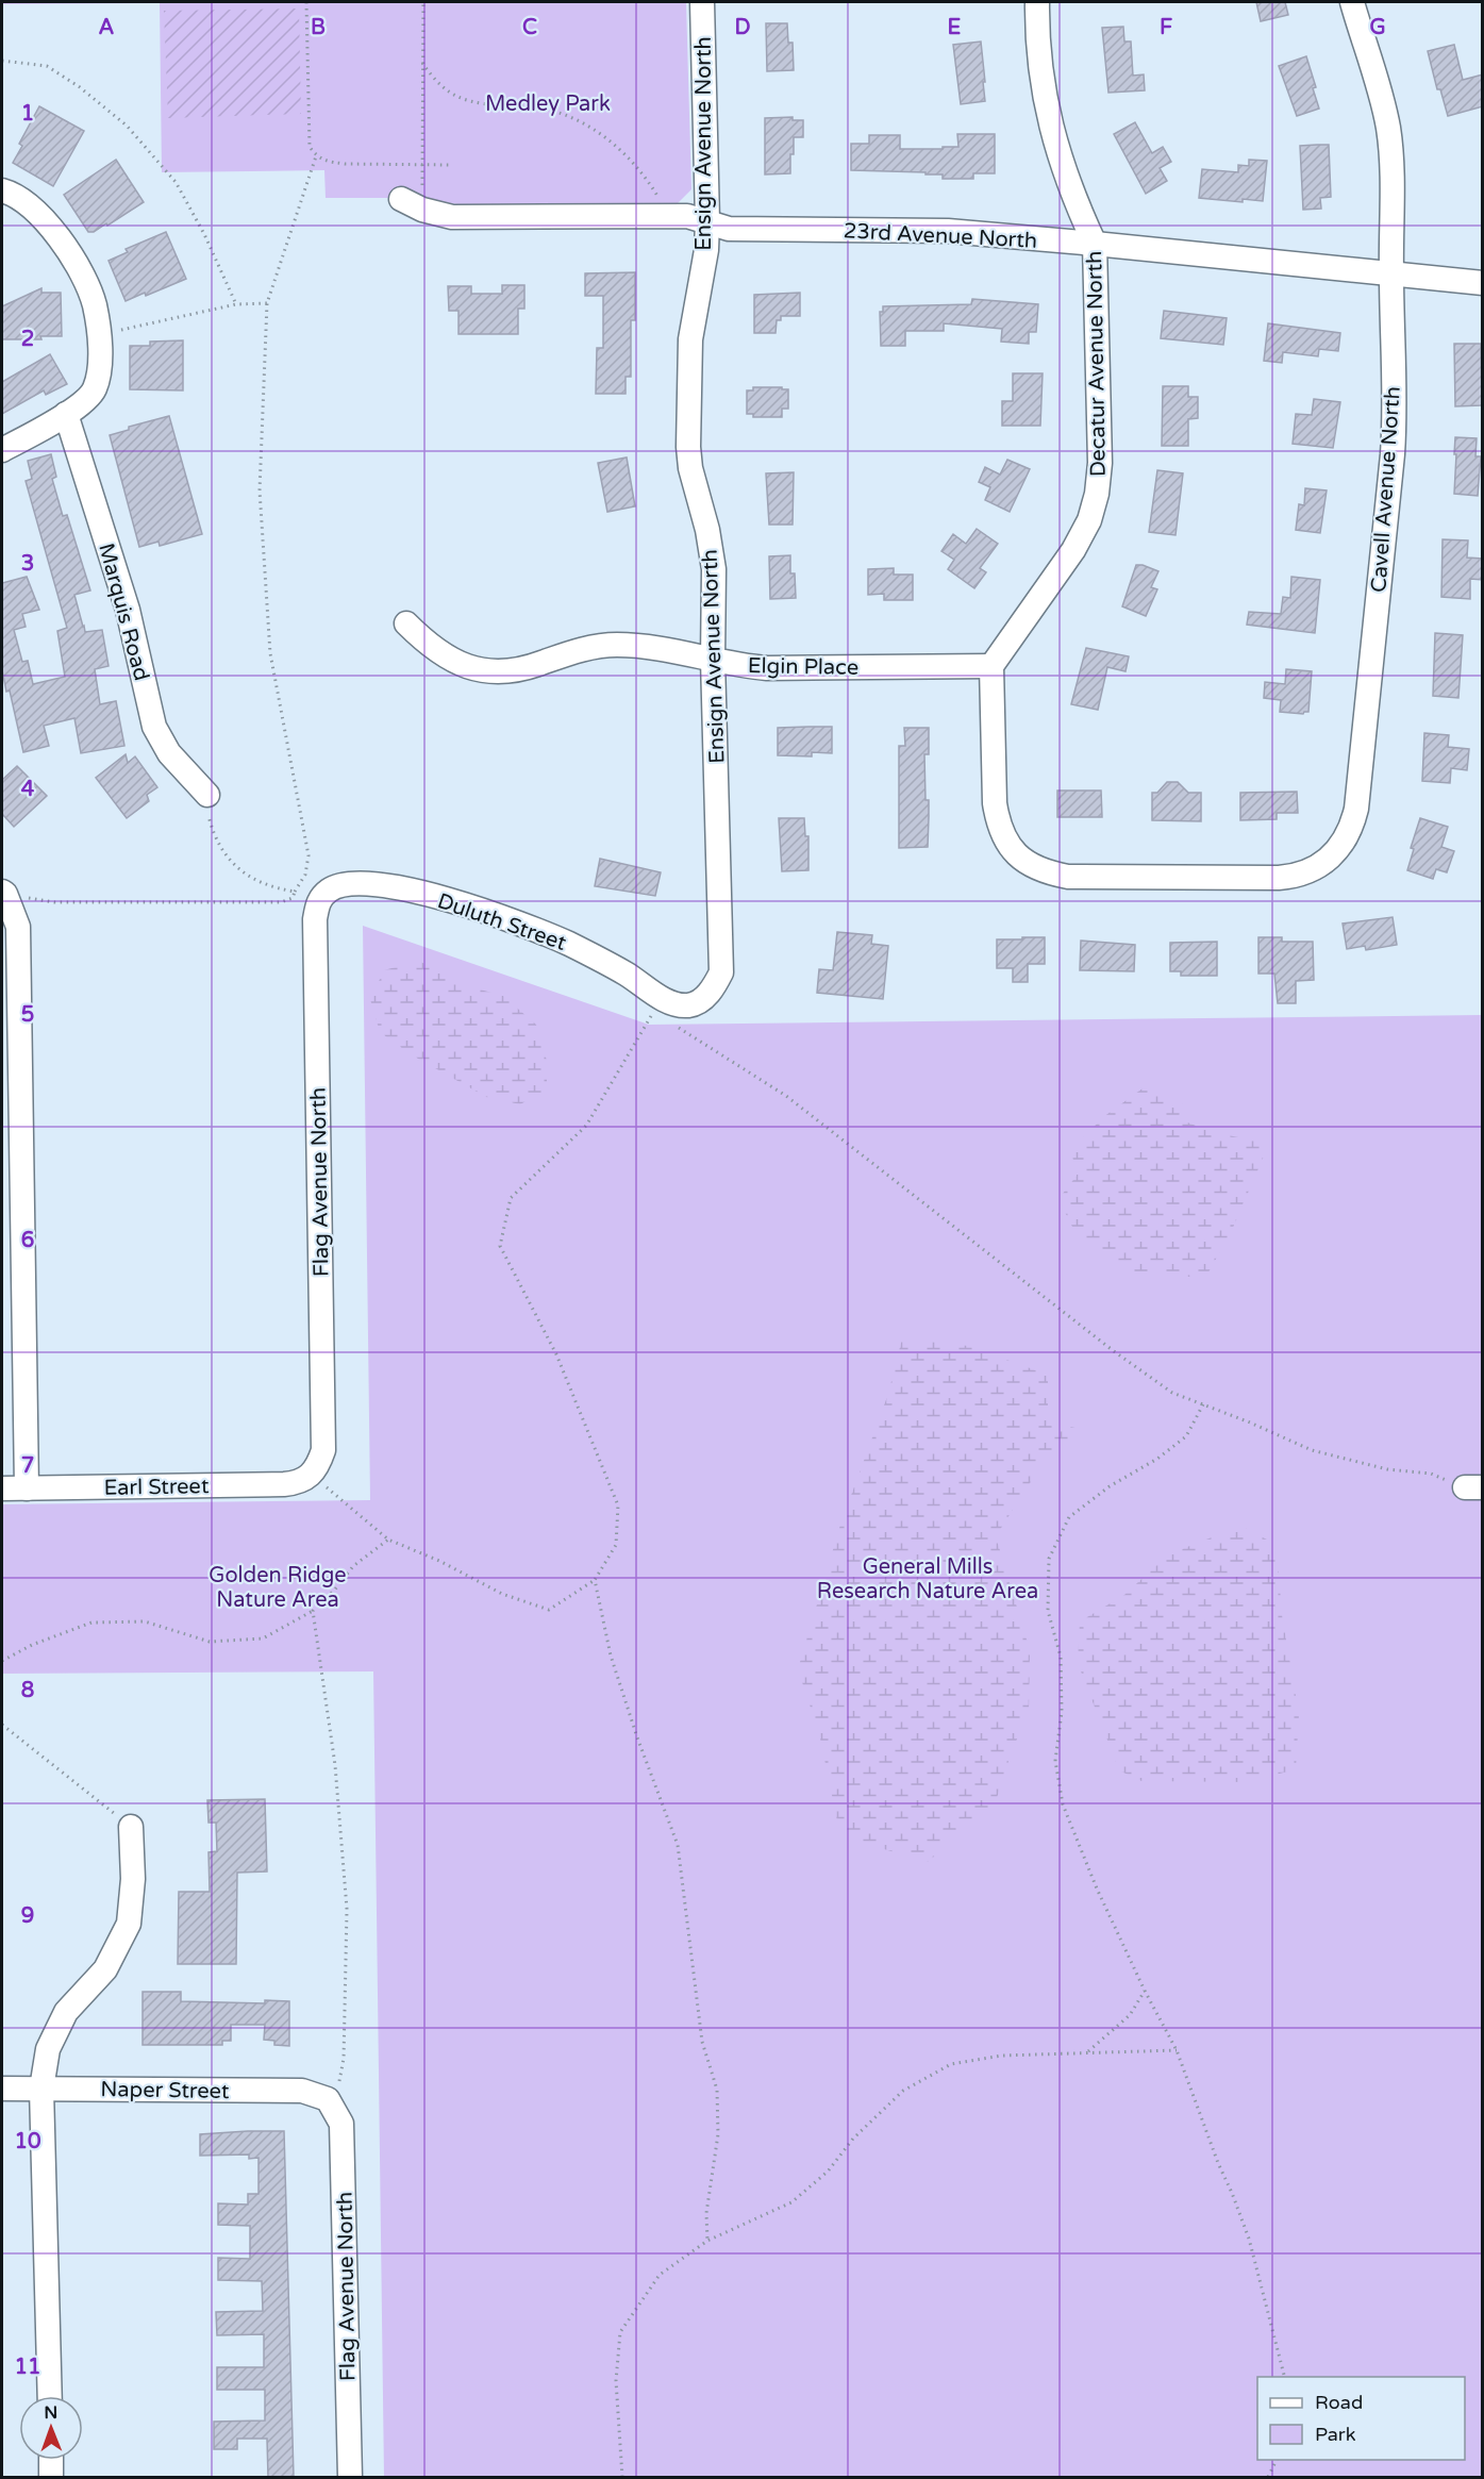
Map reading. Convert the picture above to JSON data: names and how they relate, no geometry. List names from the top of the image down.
{
  "streets": {
    "street": [
      "Ensign Avenue North",
      "23rd Avenue North",
      "Decatur Avenue North",
      "Cavell Avenue North",
      "Marquis Road",
      "Elgin Place",
      "Duluth Street",
      "Flag Avenue North",
      "Earl Street",
      "Naper Street"
    ]
  },
  "crossings": [
    ["Ensign Avenue North", "23rd Avenue North"],
    ["Ensign Avenue North", "Elgin Place"],
    ["Ensign Avenue North", "Duluth Street"],
    ["23rd Avenue North", "Decatur Avenue North"],
    ["23rd Avenue North", "Cavell Avenue North"],
    ["Decatur Avenue North", "Cavell Avenue North"],
    ["Decatur Avenue North", "Elgin Place"],
    ["Cavell Avenue North", "Elgin Place"],
    ["Duluth Street", "Flag Avenue North"],
    ["Flag Avenue North", "Earl Street"],
    ["Flag Avenue North", "Naper Street"]
  ],
  "parks": ["Medley Park", "General Mills Research Nature Area", "Golden Ridge Nature Area"],
  "legend": ["Road", "Park"],
  "north": "top",
  "grid": {
    "columns": [
      "A",
      "B",
      "C",
      "D",
      "E",
      "F",
      "G"
    ],
    "rows": [
      "1",
      "2",
      "3",
      "4",
      "5",
      "6",
      "7",
      "8",
      "9",
      "10",
      "11"
    ]
  }
}
